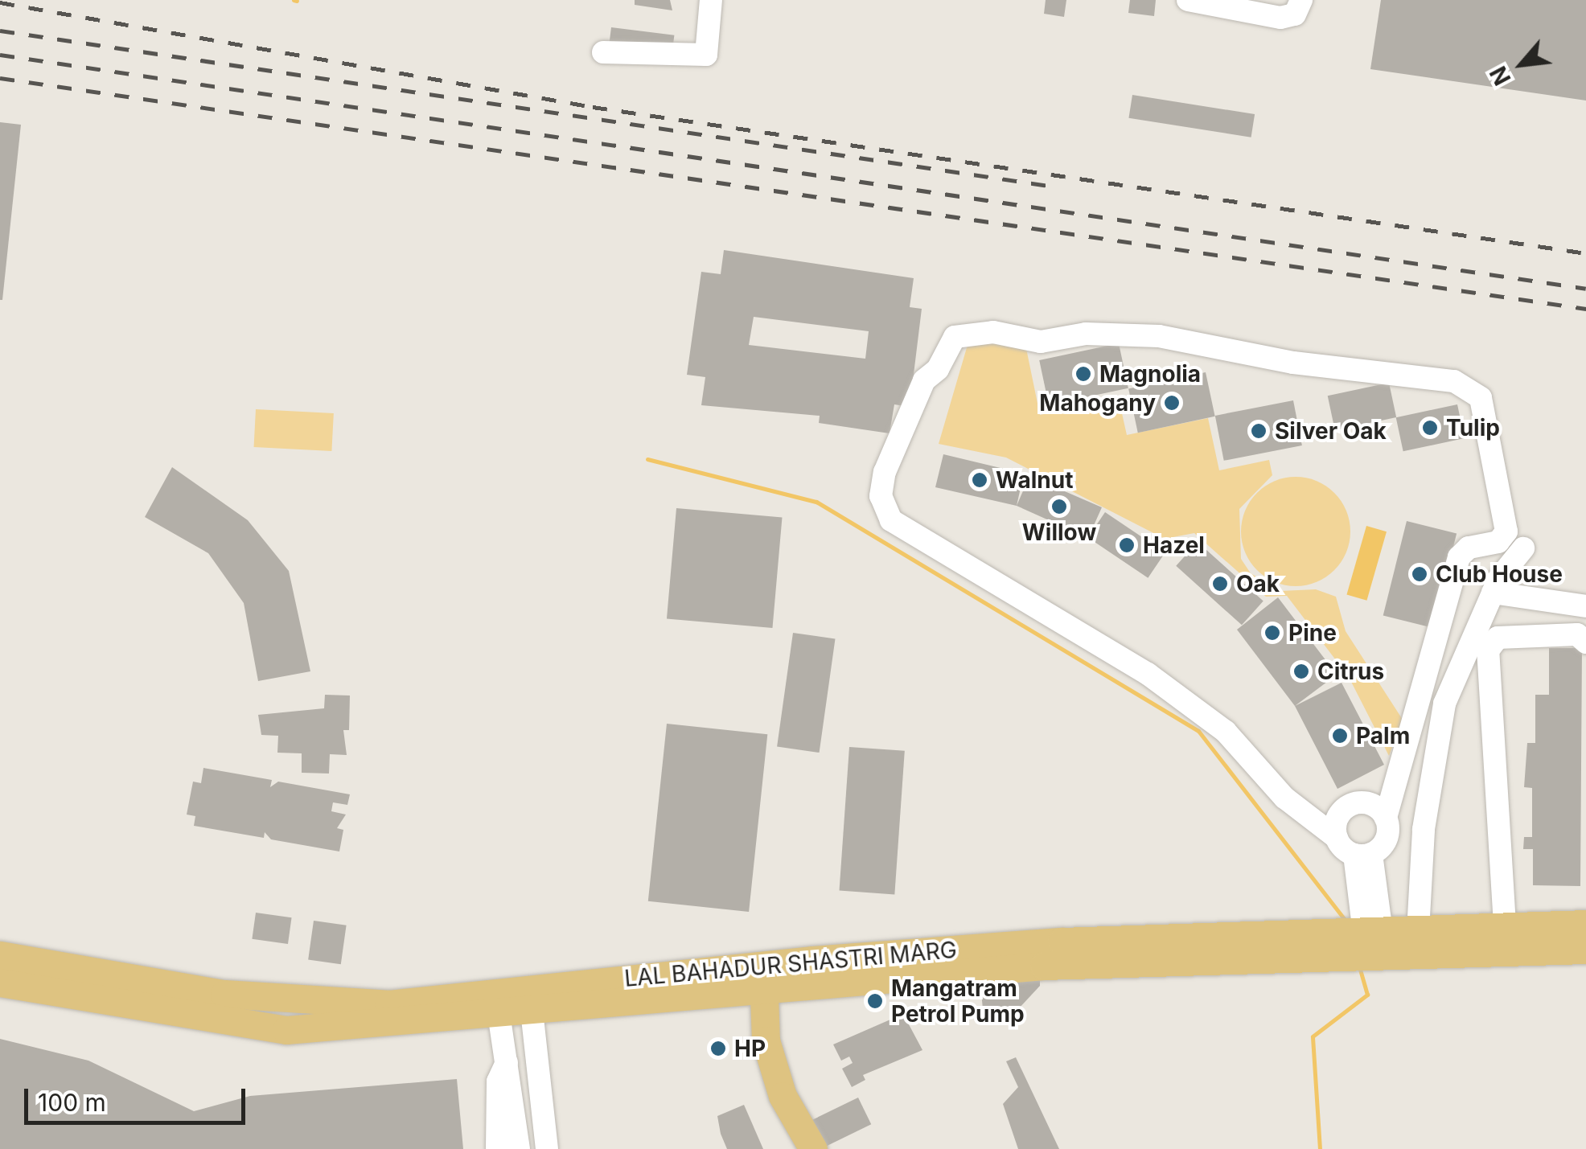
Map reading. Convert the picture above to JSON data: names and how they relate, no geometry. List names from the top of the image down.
{
  "streets": {
    "main road": ["LAL BAHADUR SHASTRI MARG"]
  },
  "places": [
    "Magnolia",
    "Mahogany",
    "Tulip",
    "Silver Oak",
    "Walnut",
    "Willow",
    "Hazel",
    "Club House",
    "Oak",
    "Pine",
    "Citrus",
    "Palm",
    "Mangatram Petrol Pump",
    "HP"
  ],
  "scale_bar": "100 m",
  "north": "bottom left"
}
